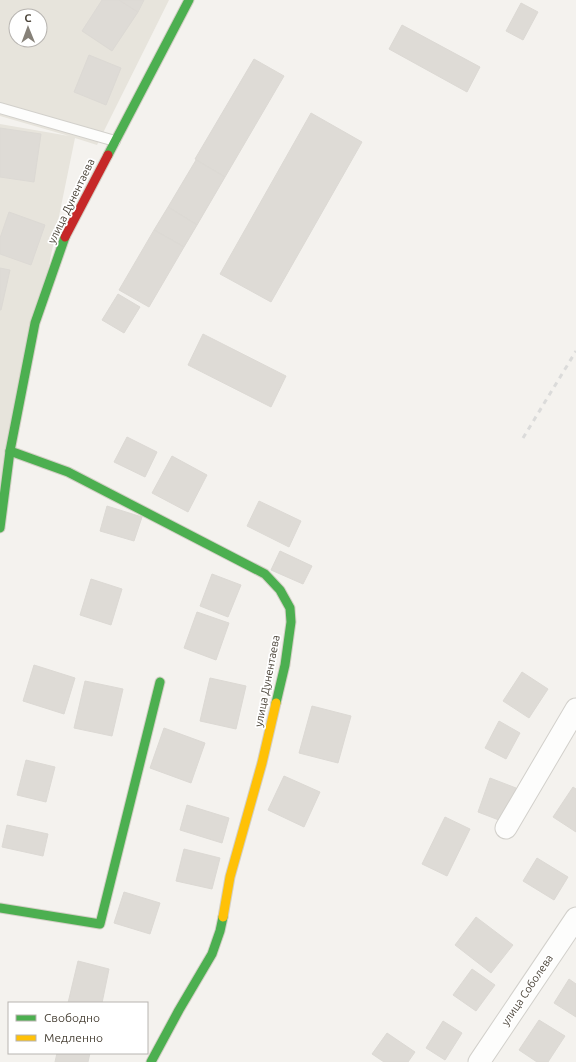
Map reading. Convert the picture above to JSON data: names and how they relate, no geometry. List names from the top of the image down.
{
  "streets": {
    "street": ["улица Дунентаева", "улица Соболева"]
  },
  "legend": ["Свободно", "Медленно"],
  "north": "top"
}
